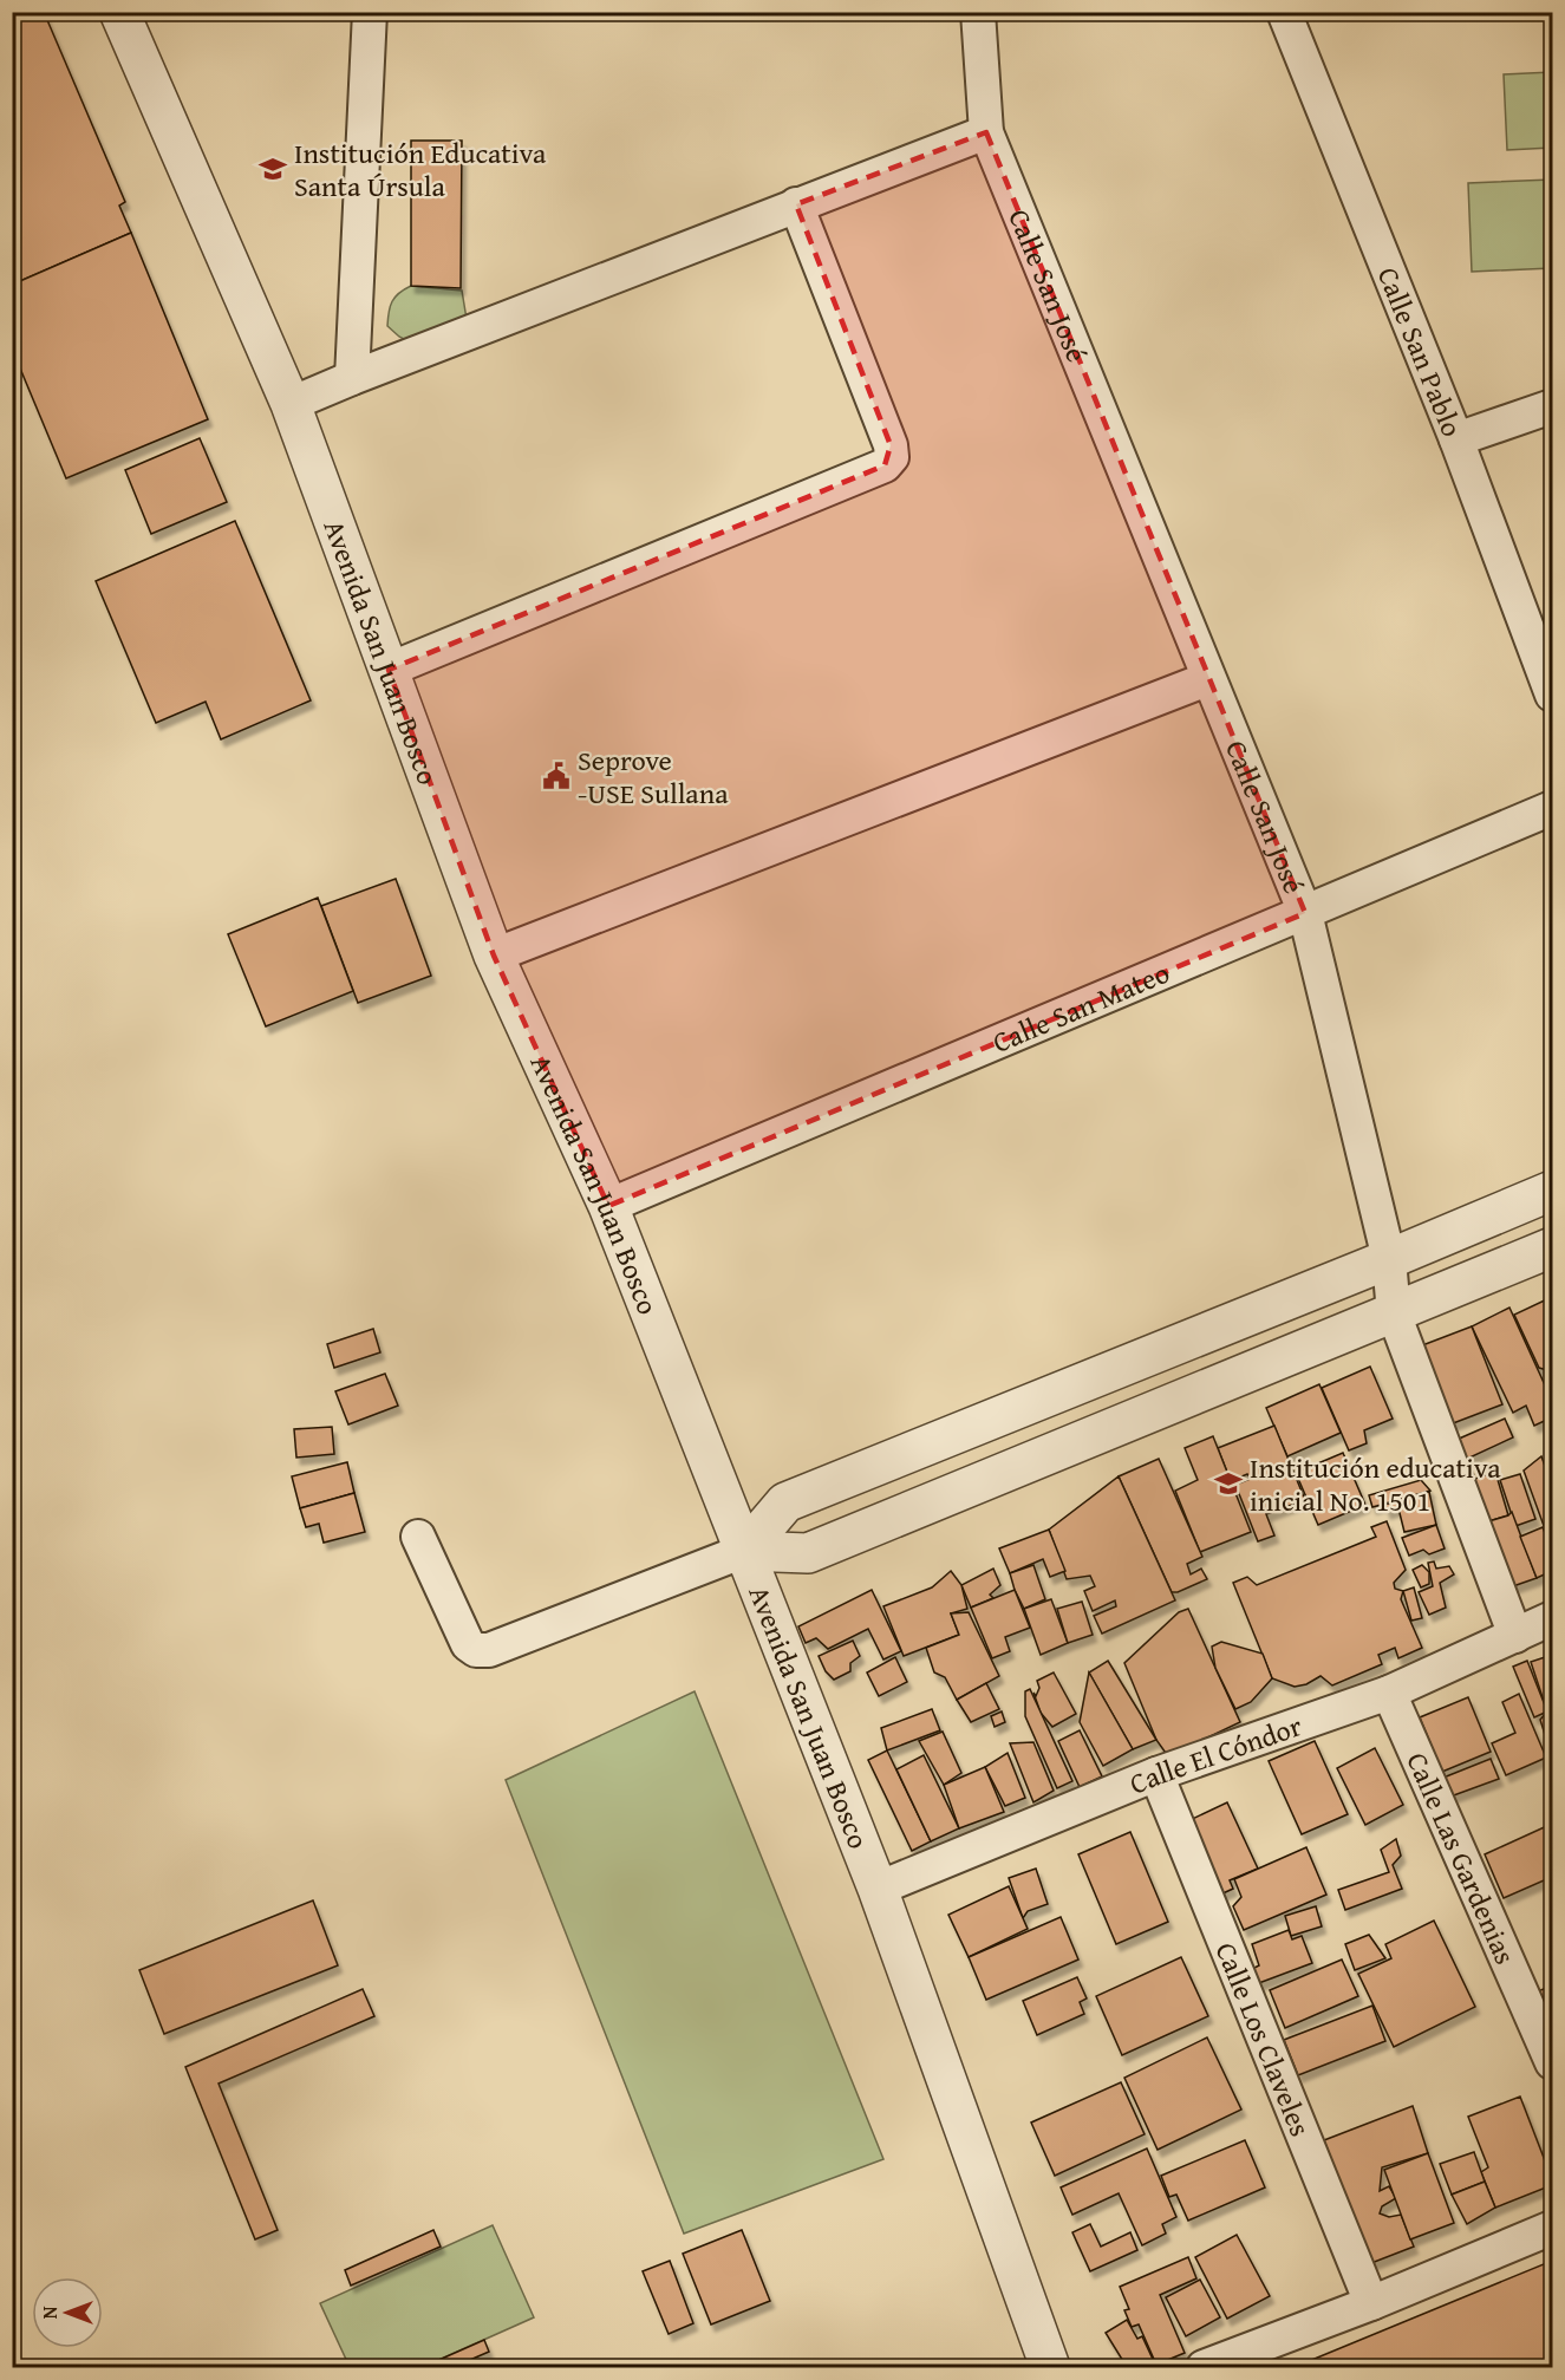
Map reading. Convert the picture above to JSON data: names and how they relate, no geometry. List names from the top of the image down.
{
  "streets": {
    "street": [
      "Calle San José",
      "Calle San Pablo",
      "Avenida San Juan Bosco",
      "Calle San Mateo",
      "Calle El Cóndor",
      "Calle Las Gardenias",
      "Calle Los Claveles"
    ]
  },
  "crossings": [
    ["Calle San José", "Calle San Mateo"],
    ["Calle San José", "Calle El Cóndor"],
    ["Avenida San Juan Bosco", "Calle San Mateo"],
    ["Avenida San Juan Bosco", "Calle El Cóndor"],
    ["Calle El Cóndor", "Calle Las Gardenias"],
    ["Calle El Cóndor", "Calle Los Claveles"]
  ],
  "places": {
    "school or university": ["Institución Educativa Santa Úrsula", "Institución educativa inicial No. 1501"],
    "public building": ["Seprove -USE Sullana"]
  },
  "north": "left"
}
